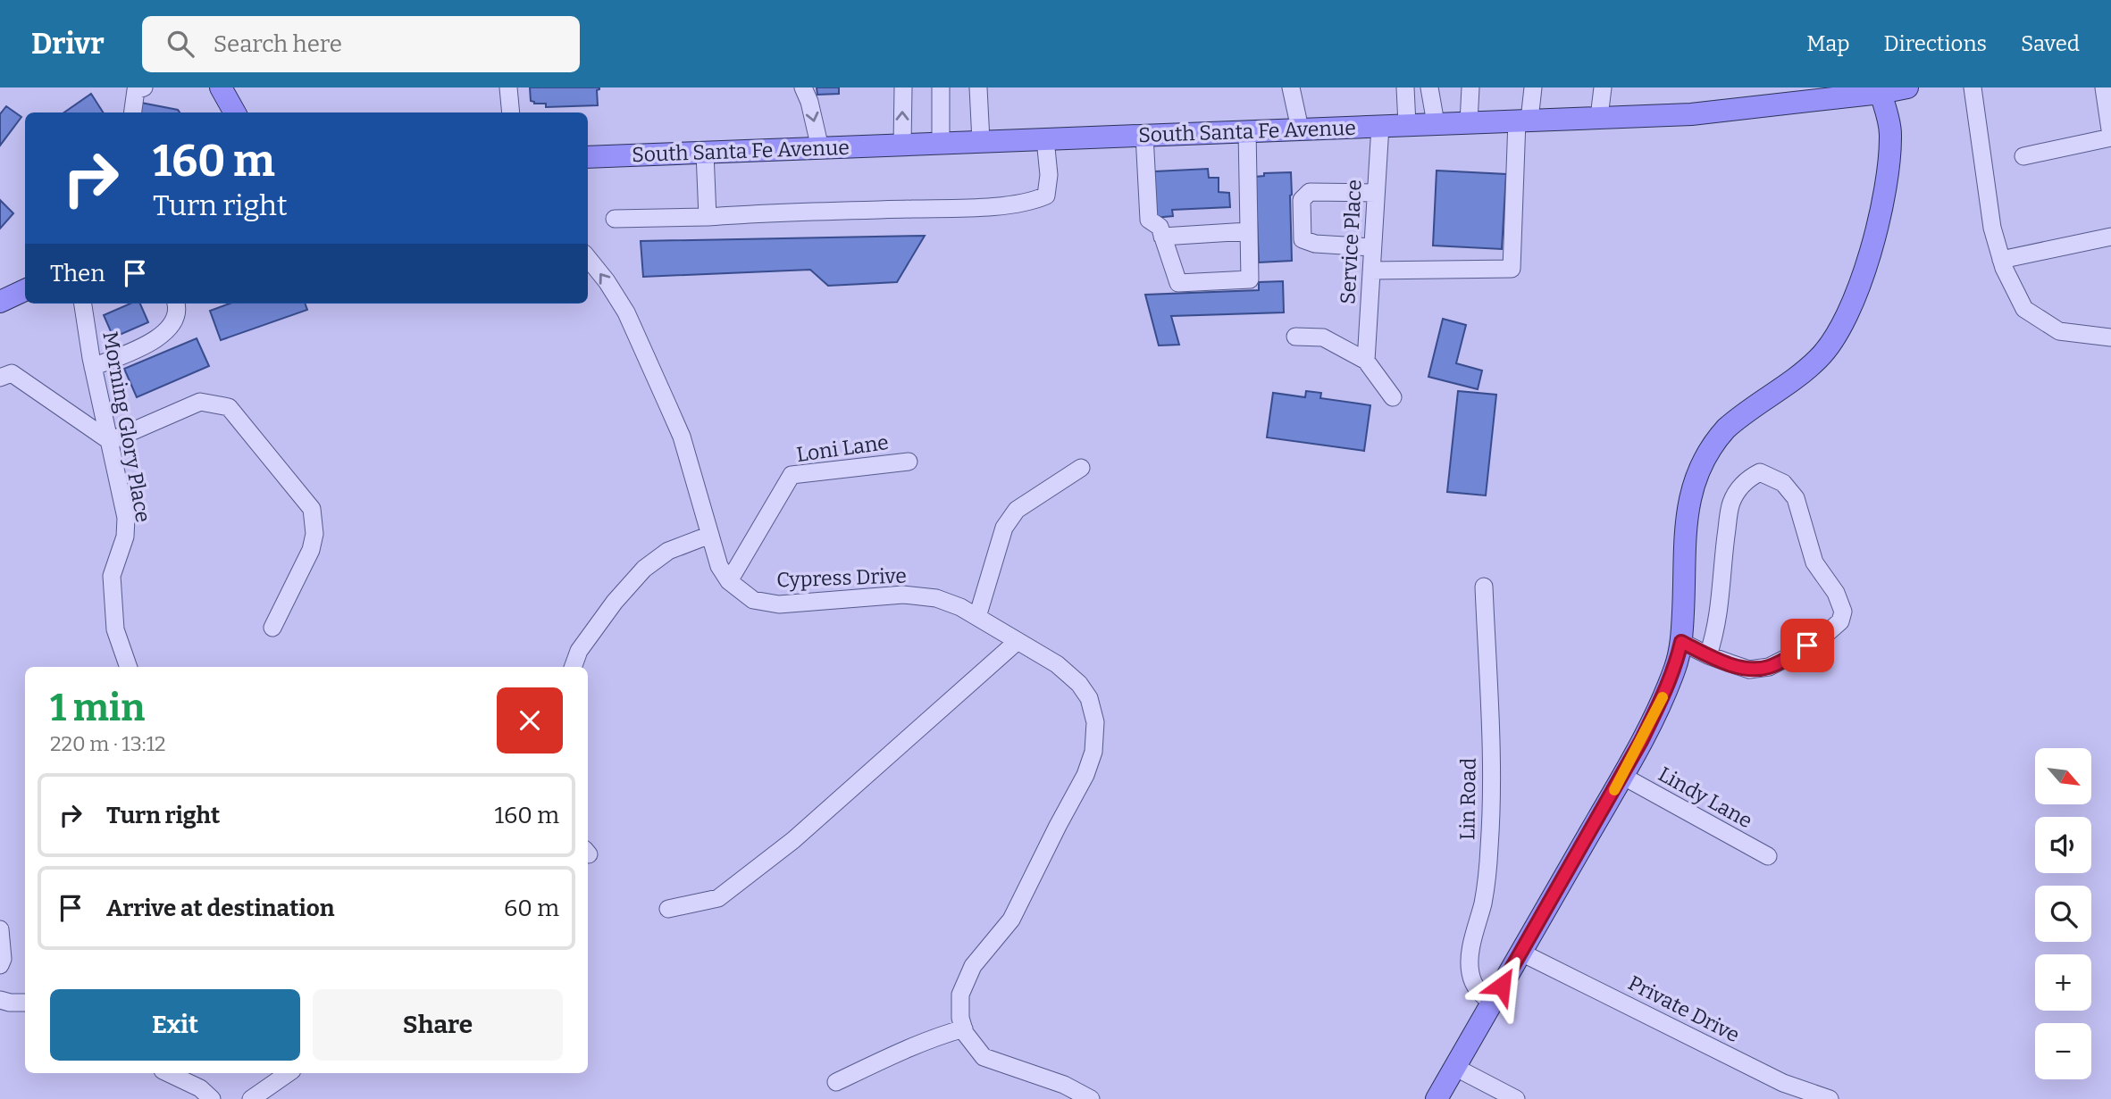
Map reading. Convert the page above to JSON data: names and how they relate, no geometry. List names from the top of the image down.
{
  "streets": {
    "main road": ["South Santa Fe Avenue"],
    "street": [
      "Service Place",
      "Morning Glory Place",
      "Loni Lane",
      "Cypress Drive",
      "Lindy Lane",
      "Lin Road",
      "Private Drive"
    ]
  },
  "crossings": [
    ["South Santa Fe Avenue", "Service Place"],
    ["Loni Lane", "Cypress Drive"]
  ],
  "north": "bottom right",
  "page": {
    "header": "Drivr",
    "search": "Search here",
    "nav": ["Map", "Directions", "Saved"],
    "turn": ["160 m", "Turn right"],
    "then": "Then",
    "heading": ["1 min", "220 m · 13:12"],
    "map_buttons": ["+", "−"],
    "list": [
      {
        "name": "Turn right",
        "value": "160 m"
      },
      {
        "name": "Arrive at destination",
        "value": "60 m"
      }
    ],
    "buttons": ["Exit", "Share"]
  }
}
